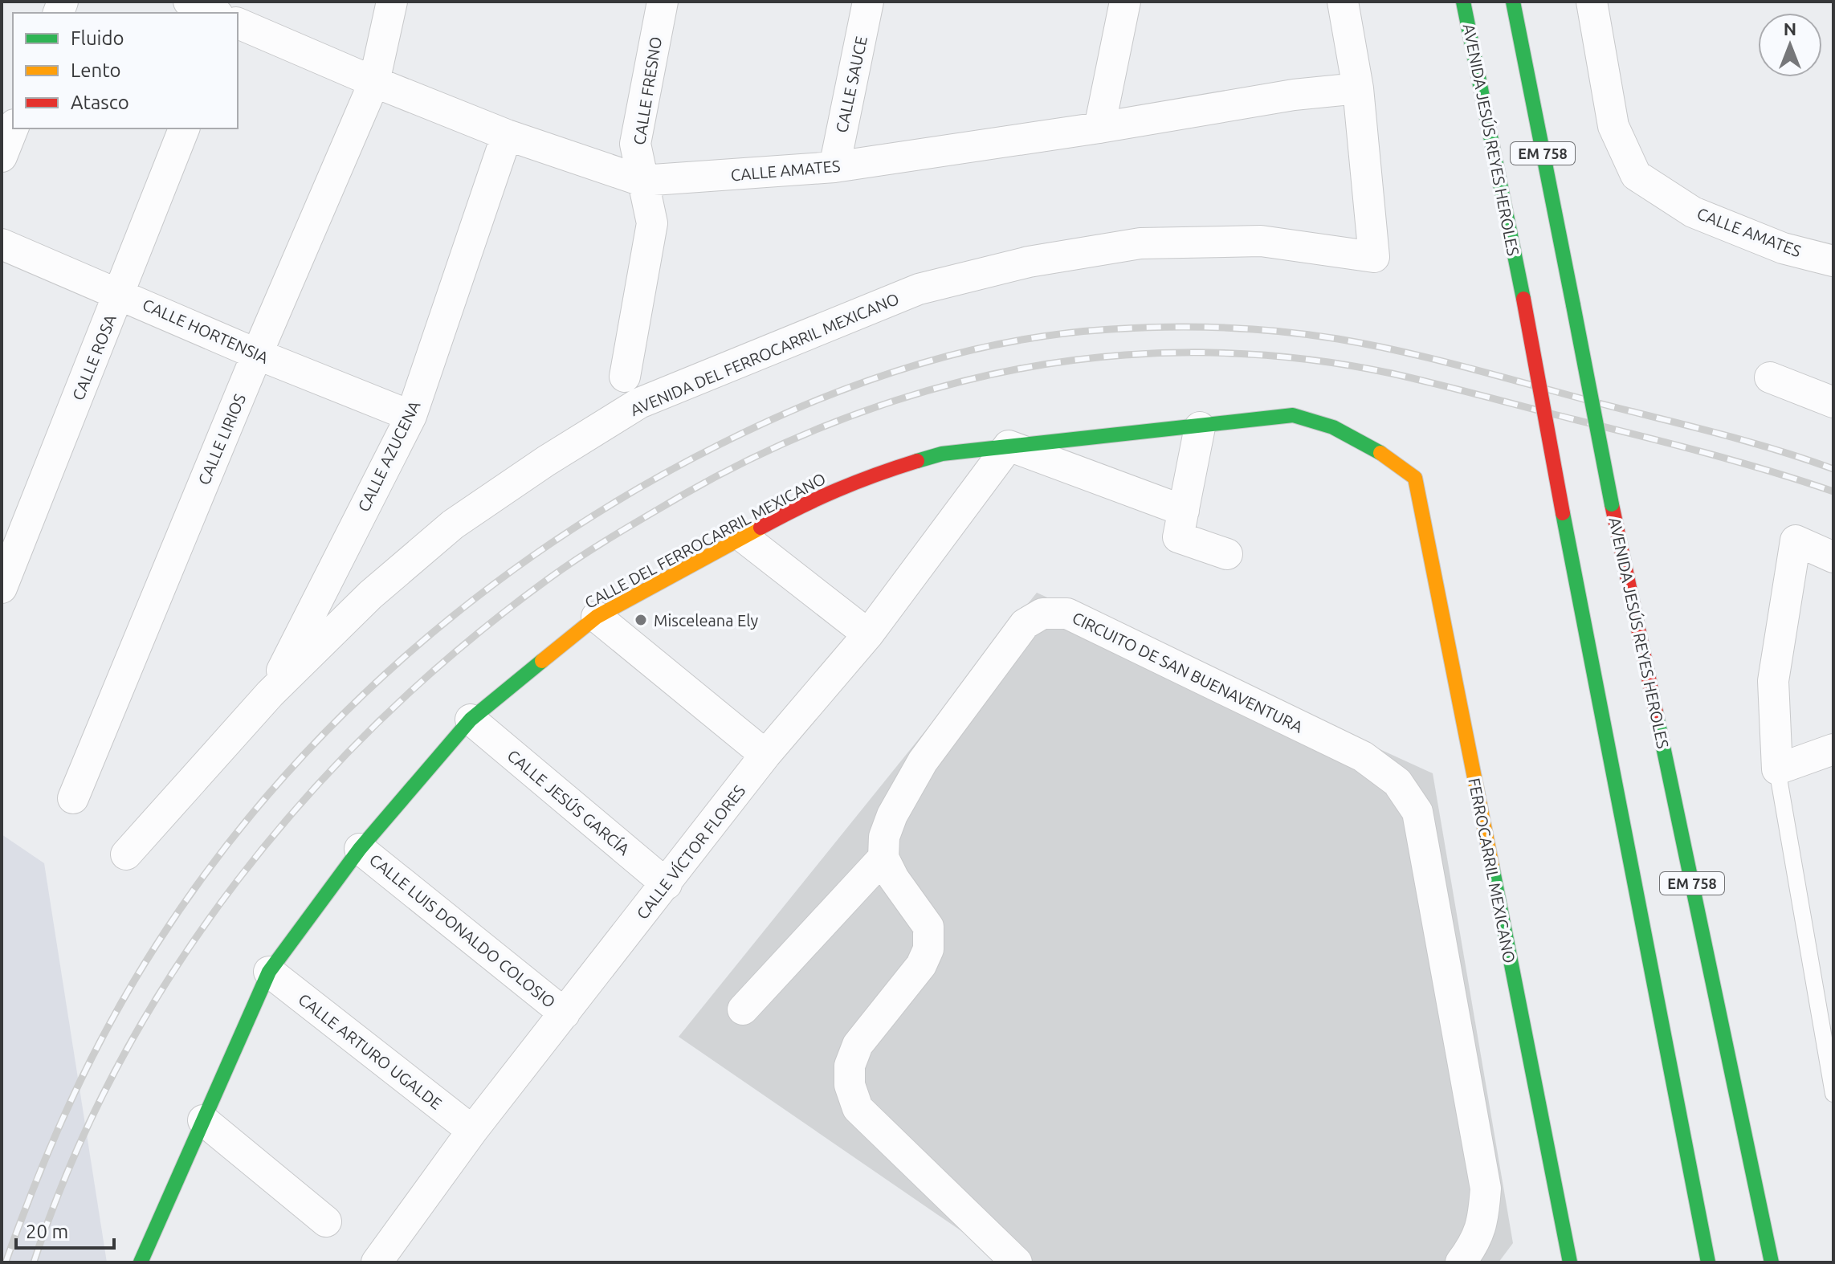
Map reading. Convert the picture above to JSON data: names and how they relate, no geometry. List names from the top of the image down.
{
  "streets": {
    "main road": [
      "AVENIDA JESÚS REYES HEROLES",
      "EM 758",
      "CALLE DEL FERROCARRIL MEXICANO",
      "FERROCARRIL MEXICANO"
    ],
    "street": [
      "CALLE SAUCE",
      "CALLE FRESNO",
      "CALLE AMATES",
      "CALLE HORTENSIA",
      "AVENIDA DEL FERROCARRIL MEXICANO",
      "CALLE ROSA",
      "CALLE LIRIOS",
      "CALLE AZUCENA",
      "CIRCUITO DE SAN BUENAVENTURA",
      "CALLE JESÚS GARCÍA",
      "CALLE VÍCTOR FLORES",
      "CALLE LUIS DONALDO COLOSIO",
      "CALLE ARTURO UGALDE"
    ]
  },
  "crossings": [
    ["CALLE SAUCE", "CALLE AMATES"],
    ["CALLE FRESNO", "CALLE AMATES"],
    ["CALLE AMATES", "AVENIDA DEL FERROCARRIL MEXICANO"],
    ["CALLE AMATES", "CALLE LIRIOS"],
    ["CALLE AMATES", "CALLE AZUCENA"],
    ["CALLE HORTENSIA", "CALLE ROSA"],
    ["CALLE HORTENSIA", "CALLE LIRIOS"],
    ["CALLE HORTENSIA", "CALLE AZUCENA"],
    ["AVENIDA DEL FERROCARRIL MEXICANO", "CALLE AZUCENA"],
    ["CALLE DEL FERROCARRIL MEXICANO", "CALLE JESÚS GARCÍA"],
    ["CALLE DEL FERROCARRIL MEXICANO", "CALLE VÍCTOR FLORES"],
    ["CALLE DEL FERROCARRIL MEXICANO", "FERROCARRIL MEXICANO"],
    ["CALLE DEL FERROCARRIL MEXICANO", "CALLE LUIS DONALDO COLOSIO"],
    ["CALLE DEL FERROCARRIL MEXICANO", "CALLE ARTURO UGALDE"],
    ["CALLE JESÚS GARCÍA", "CALLE VÍCTOR FLORES"],
    ["CALLE VÍCTOR FLORES", "CALLE LUIS DONALDO COLOSIO"],
    ["CALLE VÍCTOR FLORES", "CALLE ARTURO UGALDE"]
  ],
  "places": ["Misceleana Ely"],
  "legend": ["Fluido", "Lento", "Atasco"],
  "scale_bar": "20 m",
  "north": "top"
}
